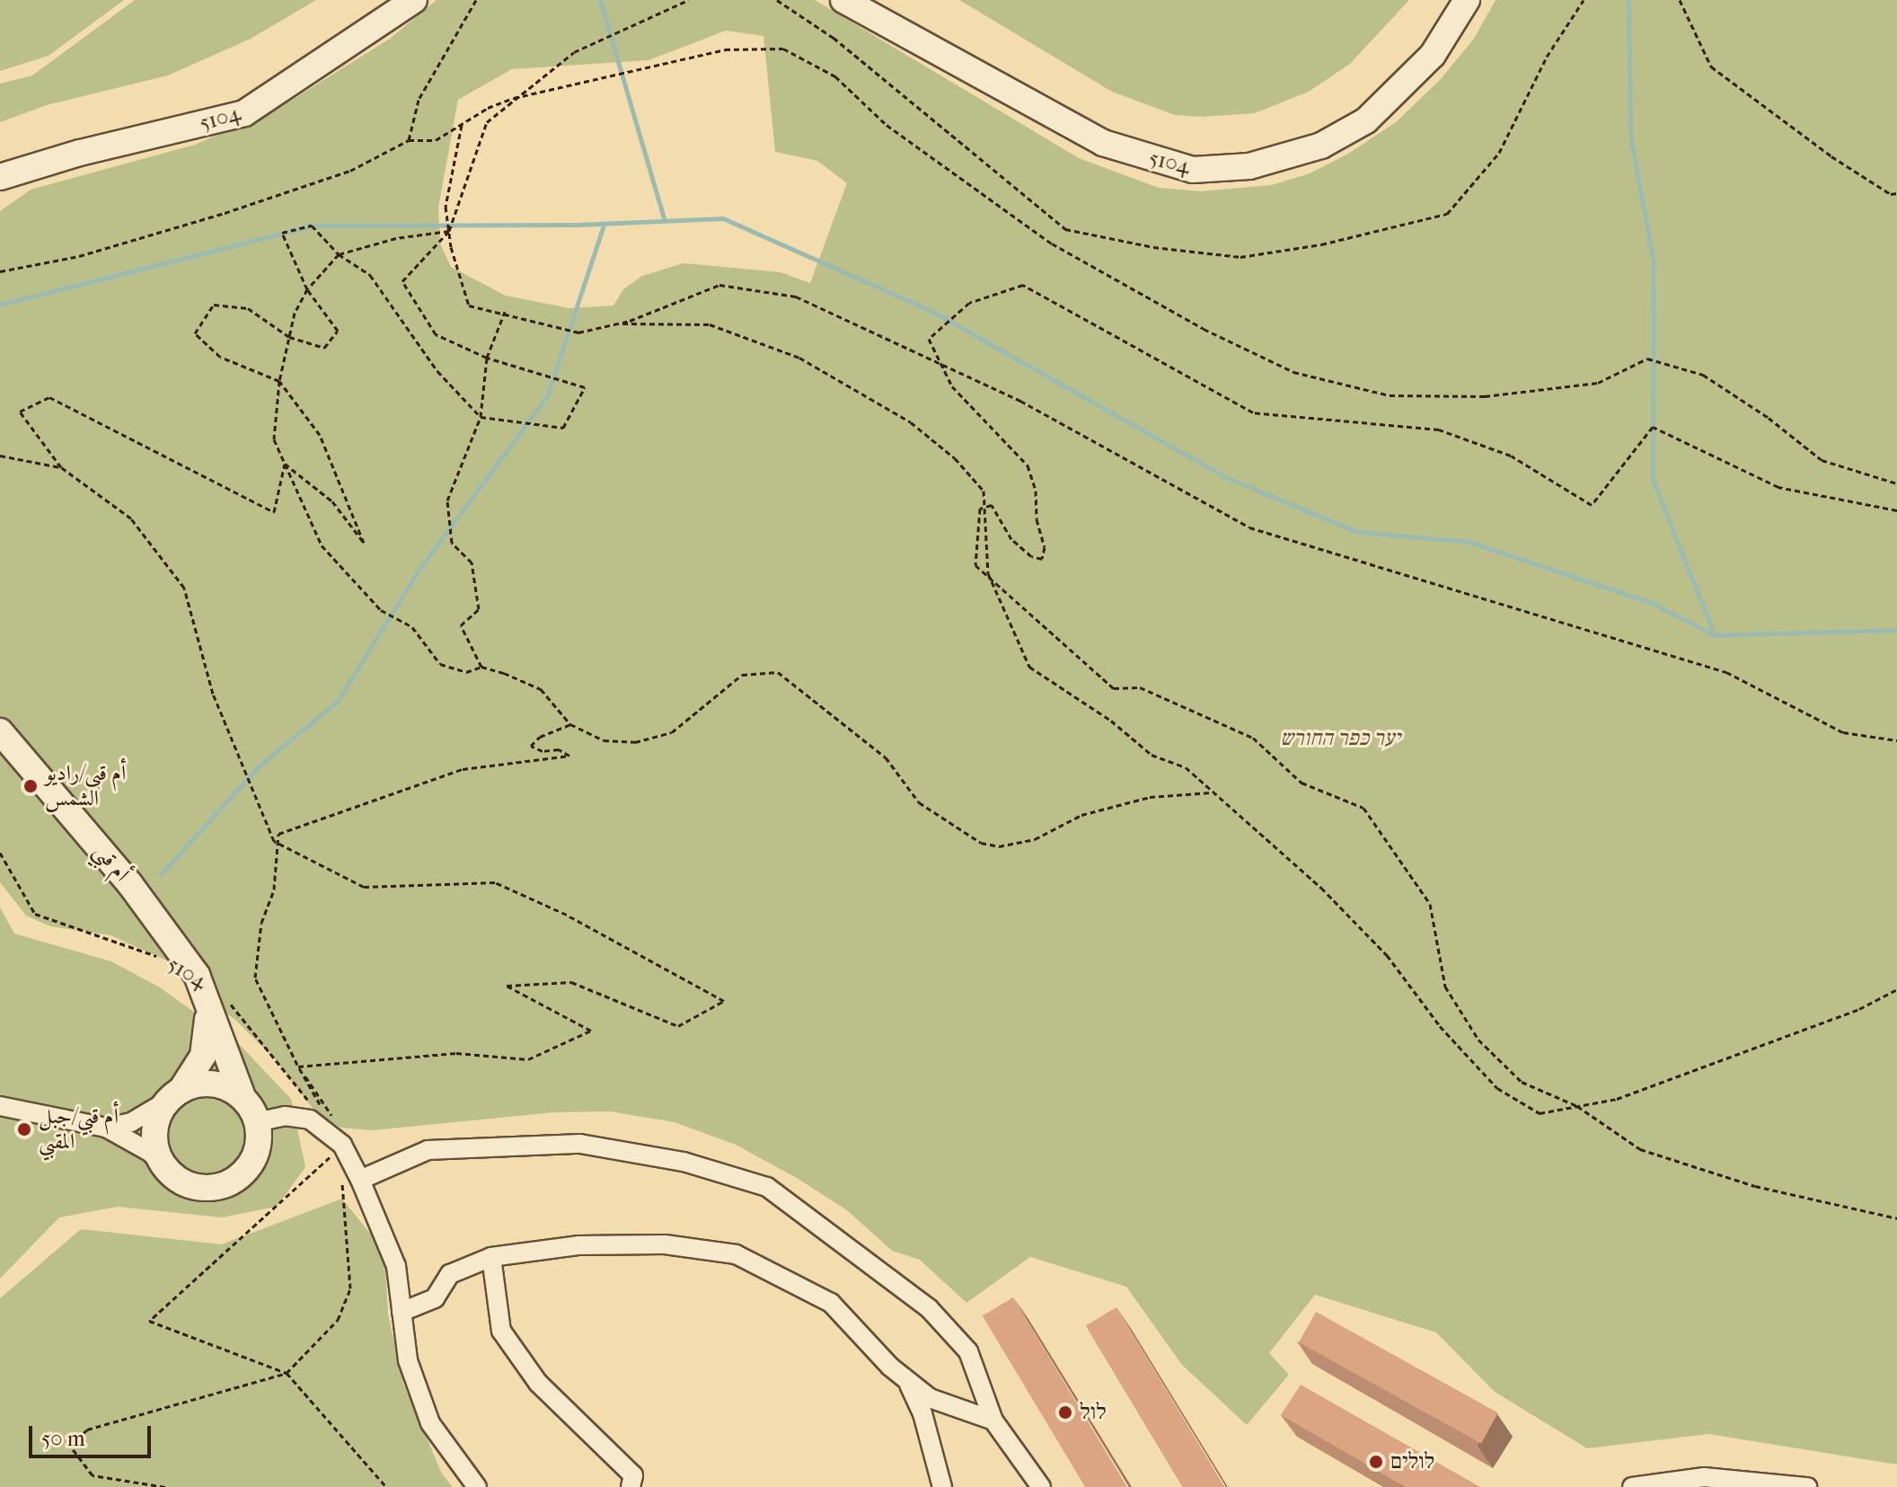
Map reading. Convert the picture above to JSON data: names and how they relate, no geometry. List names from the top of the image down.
{
  "streets": {
    "street": ["5104", "أم قبي"]
  },
  "crossings": [
    ["5104", "أم قبي"]
  ],
  "parks": ["יער כפר החורש"],
  "places": [
    "أم قبي/راديو الشمس",
    "أم قبي/جبل المقبي",
    "לול",
    "לולים"
  ],
  "scale_bar": "50 m"
}
